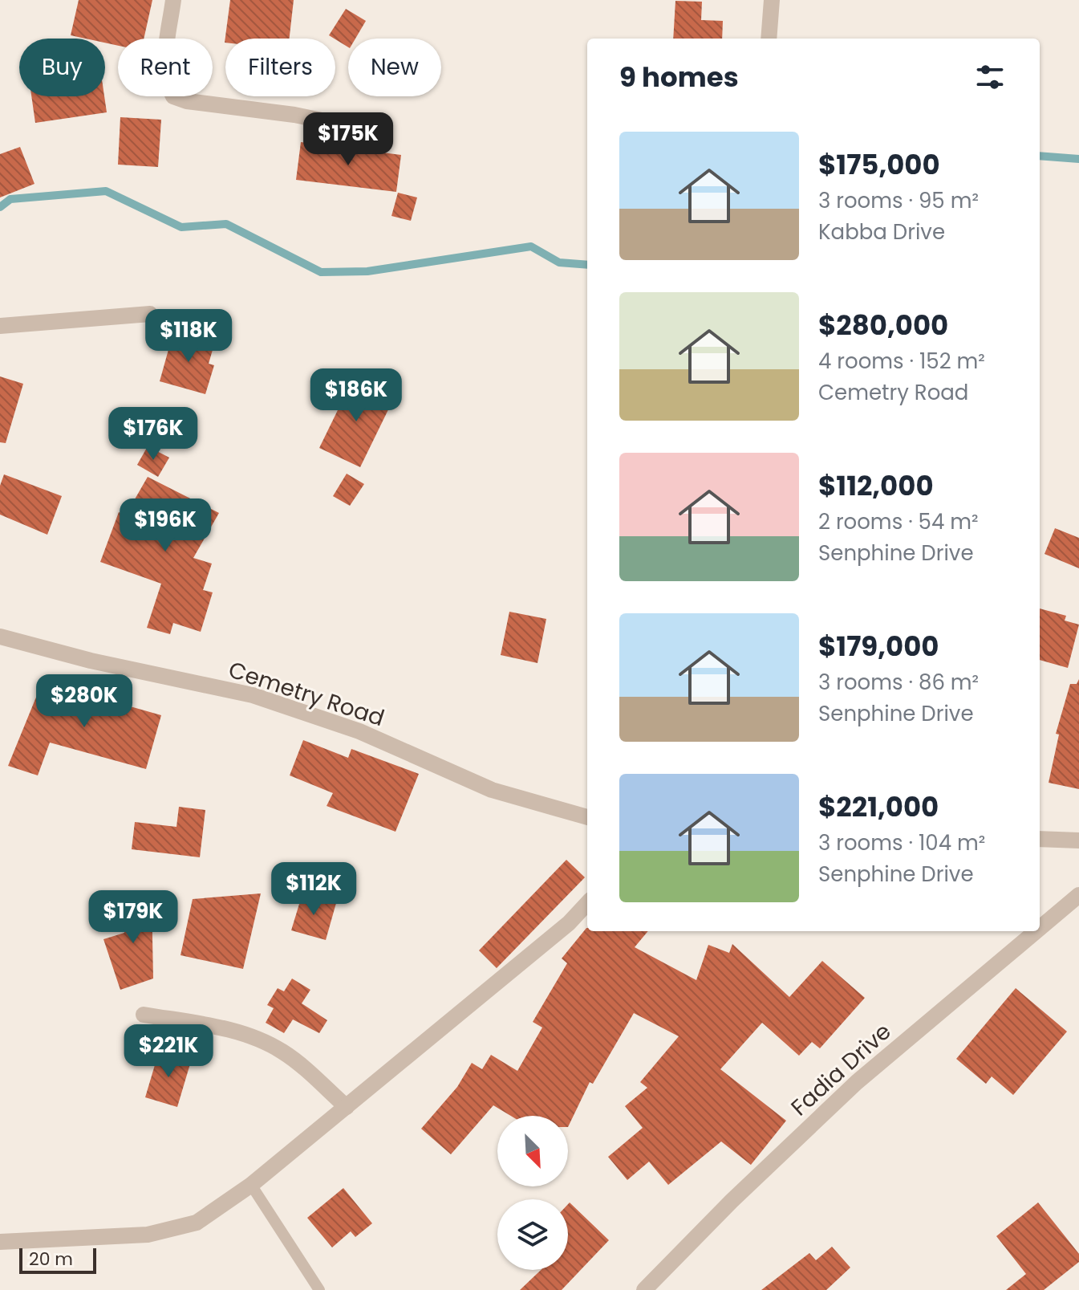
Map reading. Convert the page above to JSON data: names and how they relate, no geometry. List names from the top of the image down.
{
  "streets": {
    "street": ["Cemetry Road", "Fadia Drive"]
  },
  "scale_bar": "20 m",
  "north": "bottom right",
  "page": {
    "chip": [
      "Buy",
      "Rent",
      "Filters",
      "New"
    ],
    "heading": "9 homes",
    "price": [
      "$175K",
      "$118K",
      "$186K",
      "$176K",
      "$196K",
      "$280K",
      "$112K",
      "$179K",
      "$221K"
    ],
    "list": [
      {
        "name": "$175,000",
        "note": "3 rooms · 95 m² · Kabba Drive"
      },
      {
        "name": "$280,000",
        "note": "4 rooms · 152 m² · Cemetry Road"
      },
      {
        "name": "$112,000",
        "note": "2 rooms · 54 m² · Senphine Drive"
      },
      {
        "name": "$179,000",
        "note": "3 rooms · 86 m² · Senphine Drive"
      },
      {
        "name": "$221,000",
        "note": "3 rooms · 104 m² · Senphine Drive"
      }
    ],
    "scale": "20 m"
  }
}
